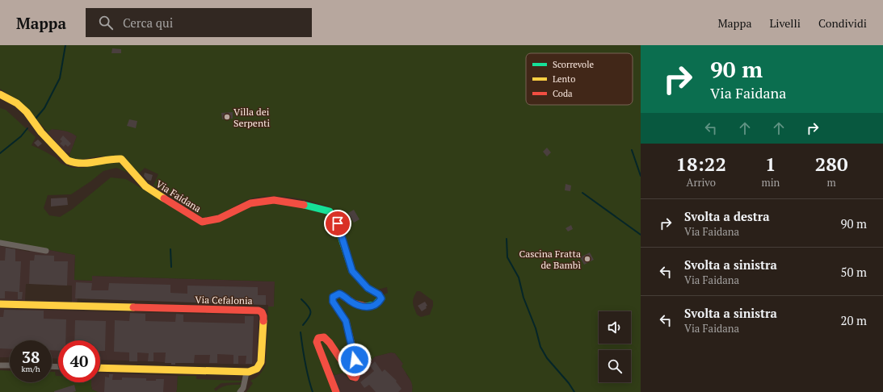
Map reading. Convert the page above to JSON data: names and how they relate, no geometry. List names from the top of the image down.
{
  "streets": {
    "street": ["Via Faidana", "Via Cefalonia"]
  },
  "places": ["Villa dei Serpenti", "Cascina Fratta de Bambì"],
  "legend": ["Scorrevole", "Lento", "Coda"],
  "page": {
    "header": "Mappa",
    "search": "Cerca qui",
    "nav": ["Mappa", "Livelli", "Condividi"],
    "turn": ["90 m", "Via Faidana"],
    "eta": [
      "18:22",
      "Arrivo",
      "1",
      "min",
      "280",
      "m"
    ],
    "list": [
      {
        "name": "Svolta a destra",
        "note": "Via Faidana",
        "value": "90 m"
      },
      {
        "name": "Svolta a sinistra",
        "note": "Via Faidana",
        "value": "50 m"
      },
      {
        "name": "Svolta a sinistra",
        "note": "Via Faidana",
        "value": "20 m"
      }
    ],
    "speed": "38 km/h",
    "limit": "40"
  }
}
